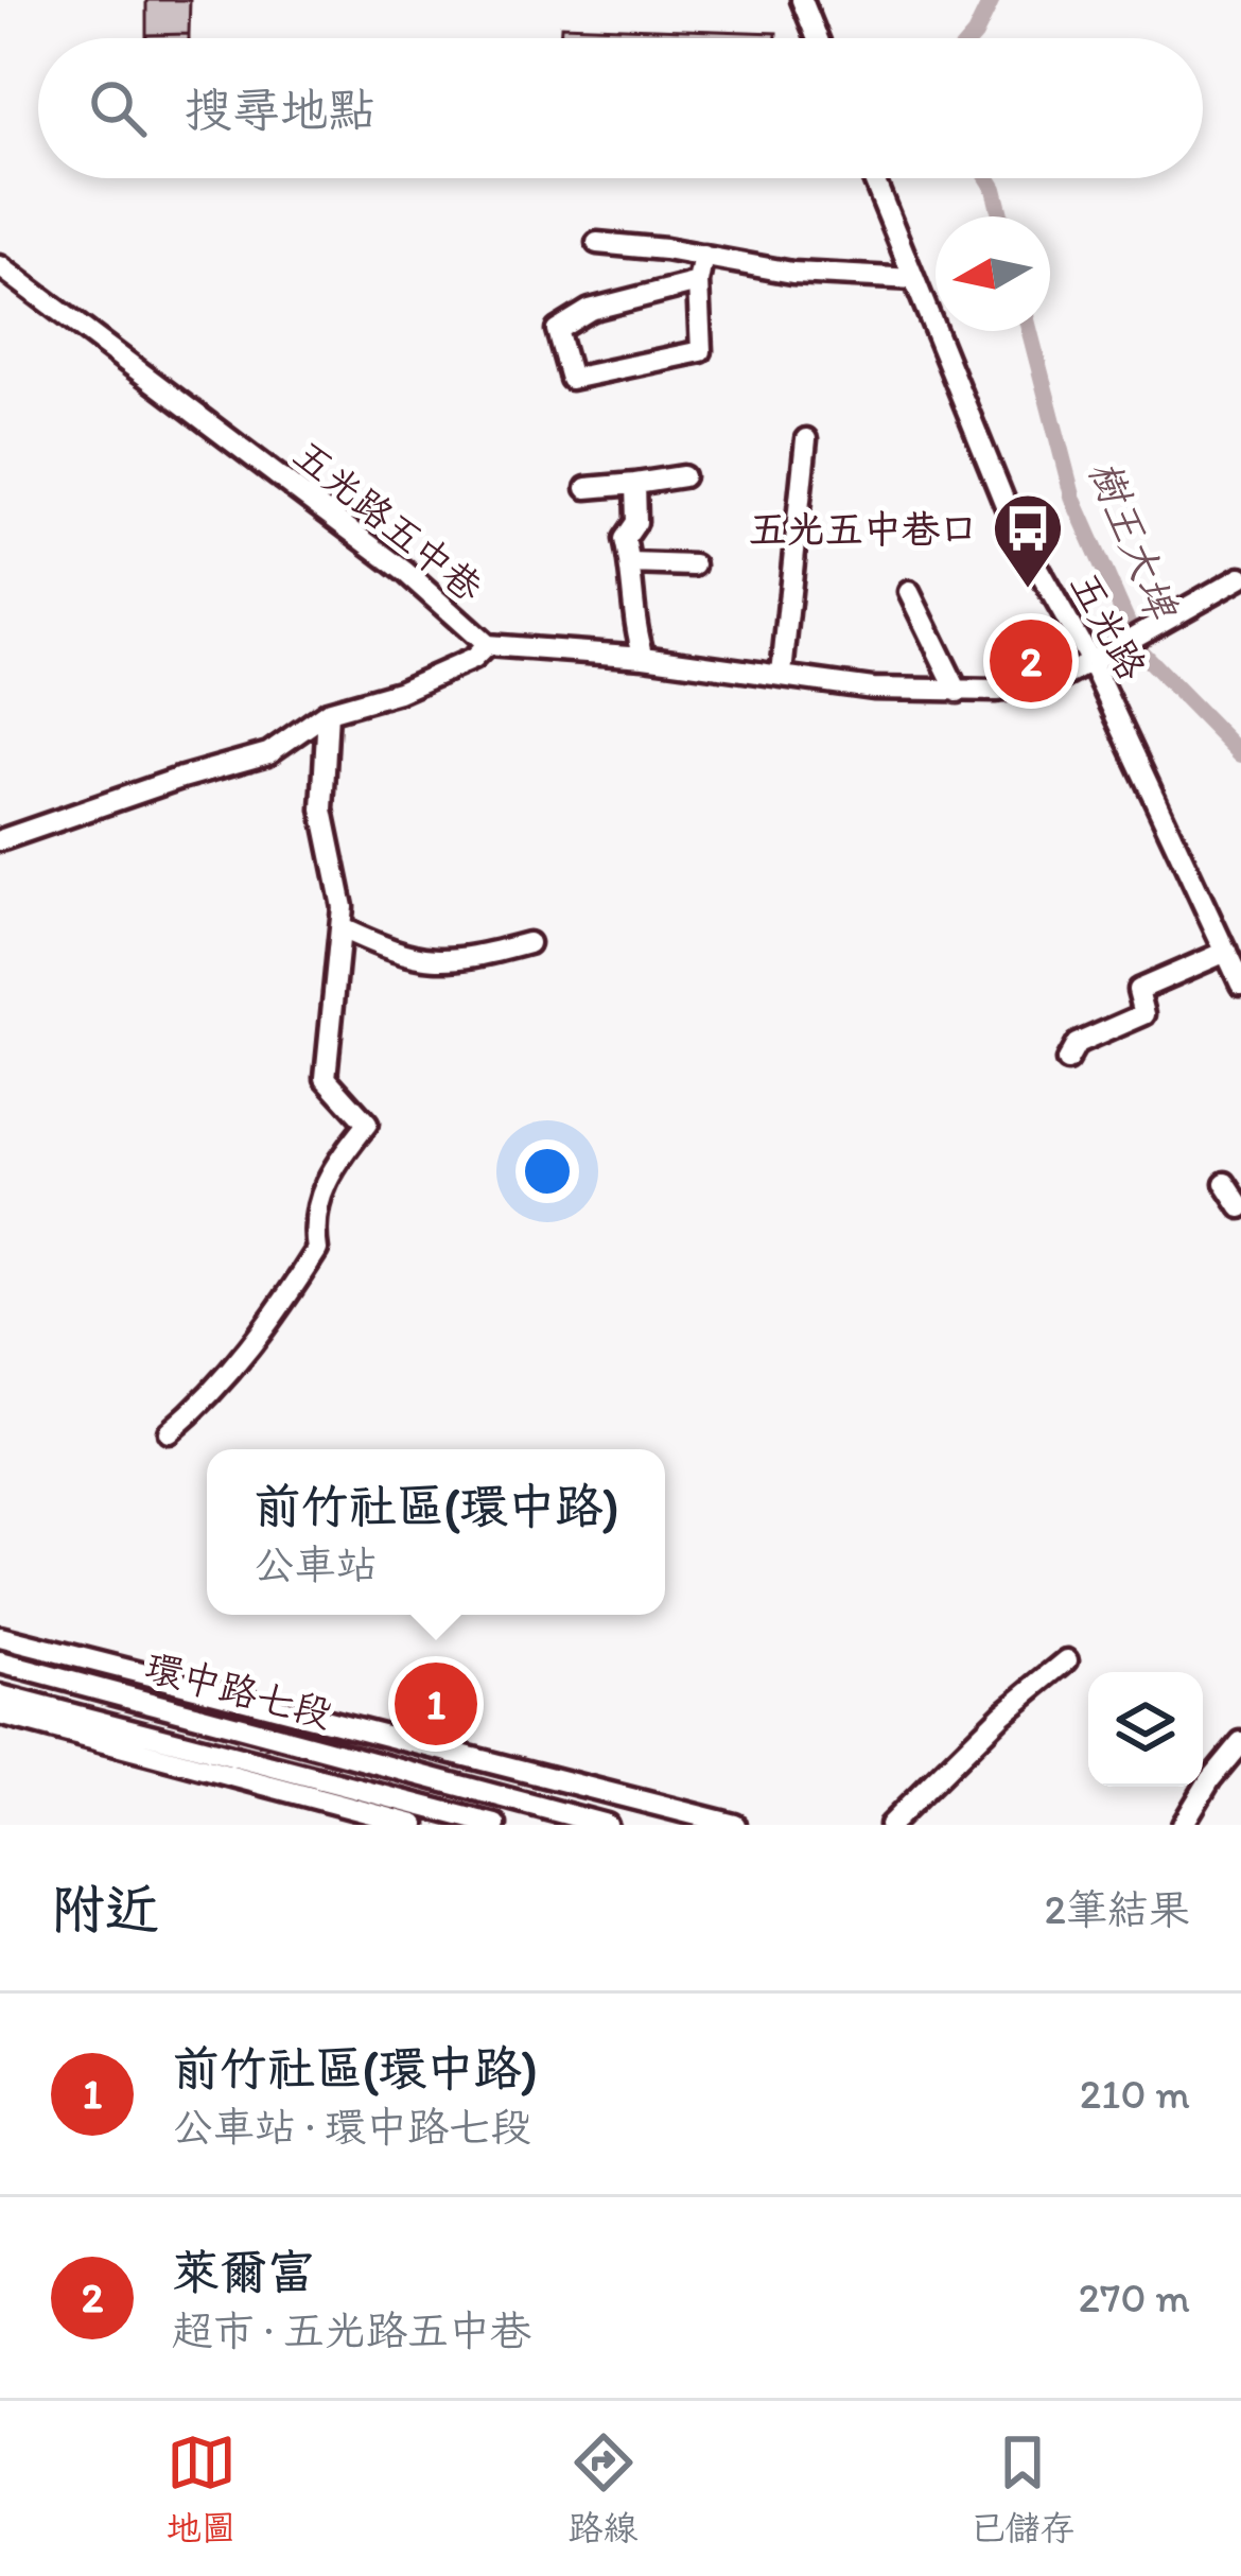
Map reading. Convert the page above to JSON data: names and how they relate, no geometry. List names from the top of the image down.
{
  "streets": {
    "street": ["五光路五中巷", "五光路", "環中路七段"]
  },
  "crossings": [
    ["五光路五中巷", "五光路"]
  ],
  "water": ["樹王大埤"],
  "places": {
    "bus stop": ["五光五中巷口"]
  },
  "north": "left",
  "page": {
    "search": "搜尋地點",
    "pins": ["2", "1"],
    "popup": ["前竹社區(環中路)", "公車站"],
    "heading": ["附近", "2筆結果"],
    "list": [
      {
        "mark": "1",
        "name": "前竹社區(環中路)",
        "note": "公車站 · 環中路七段",
        "value": "210 m"
      },
      {
        "mark": "2",
        "name": "萊爾富",
        "note": "超市 · 五光路五中巷",
        "value": "270 m"
      }
    ],
    "nav": ["地圖", "路線", "已儲存"]
  }
}
